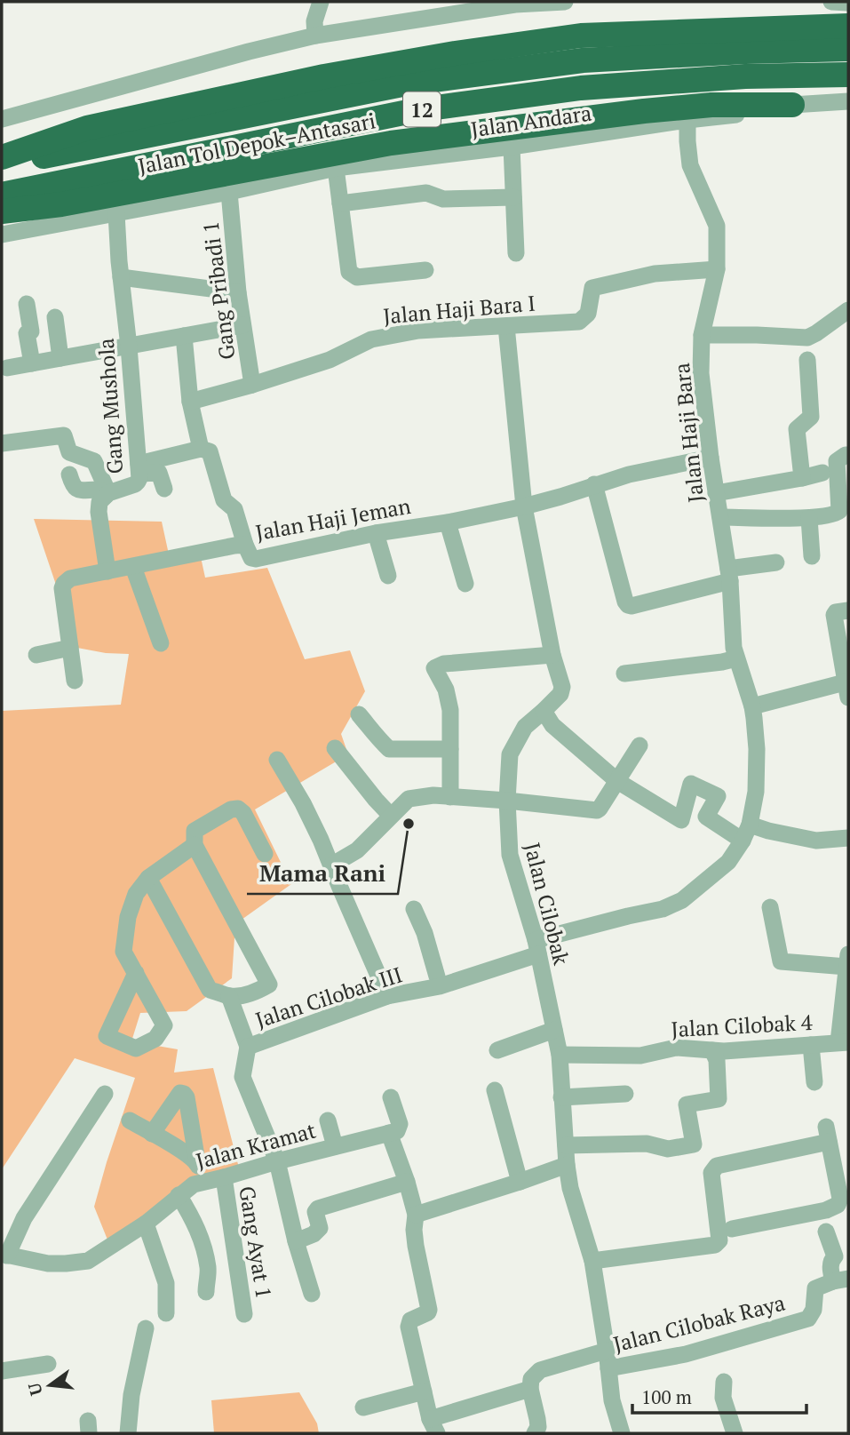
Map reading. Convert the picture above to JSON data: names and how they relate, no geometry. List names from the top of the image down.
{
  "streets": {
    "highway": ["12", "Jalan Tol Depok–Antasari"],
    "street": [
      "Jalan Andara",
      "Gang Pribadi 1",
      "Jalan Haji Bara I",
      "Gang Mushola",
      "Jalan Haji Bara",
      "Jalan Haji Jeman",
      "Jalan Cilobak",
      "Jalan Cilobak III",
      "Jalan Cilobak 4",
      "Jalan Kramat",
      "Gang Ayat 1",
      "Jalan Cilobak Raya"
    ]
  },
  "crossings": [
    ["Jalan Andara", "Gang Pribadi 1"],
    ["Jalan Andara", "Gang Mushola"],
    ["Jalan Andara", "Jalan Haji Bara"],
    ["Gang Pribadi 1", "Jalan Haji Bara I"],
    ["Jalan Haji Bara I", "Jalan Haji Bara"],
    ["Jalan Haji Bara I", "Jalan Cilobak"],
    ["Gang Mushola", "Jalan Haji Jeman"],
    ["Jalan Haji Bara", "Jalan Haji Jeman"],
    ["Jalan Haji Bara", "Jalan Cilobak III"],
    ["Jalan Haji Jeman", "Jalan Cilobak"],
    ["Jalan Cilobak", "Jalan Cilobak III"],
    ["Jalan Cilobak", "Jalan Cilobak 4"],
    ["Jalan Cilobak", "Jalan Cilobak Raya"],
    ["Jalan Cilobak III", "Jalan Kramat"],
    ["Jalan Kramat", "Gang Ayat 1"]
  ],
  "places": ["Mama Rani"],
  "scale_bar": "100 m",
  "north": "left"
}
